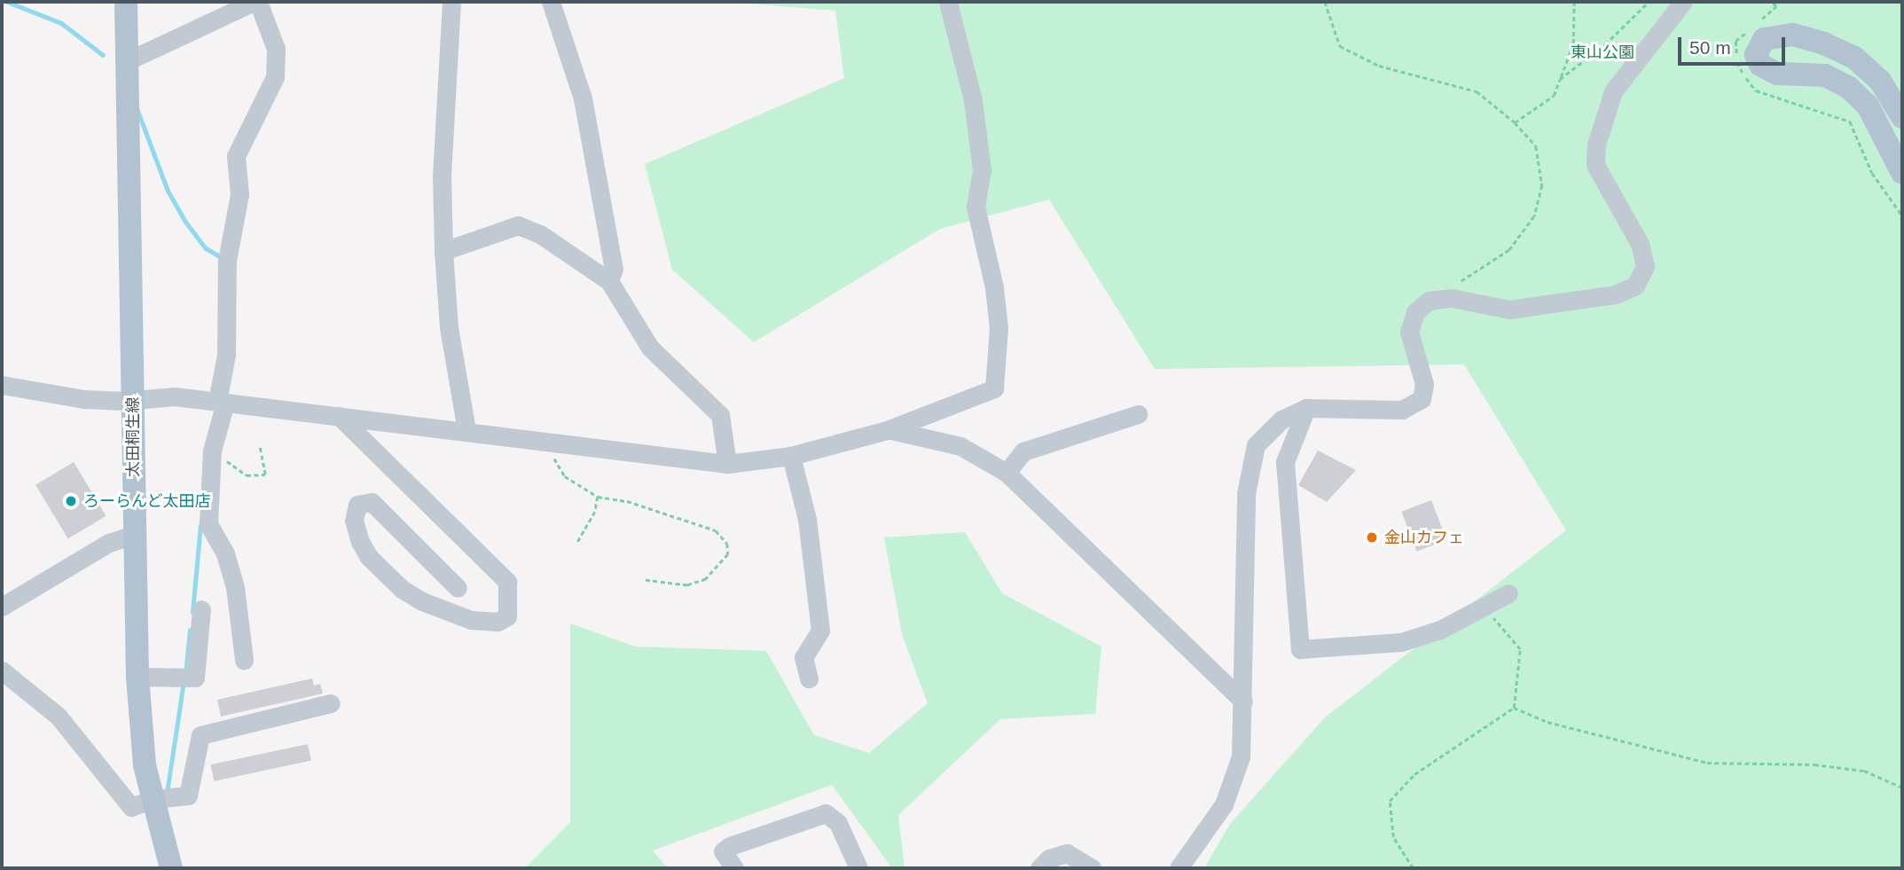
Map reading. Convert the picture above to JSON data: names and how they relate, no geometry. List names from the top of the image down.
{
  "streets": {
    "main road": ["太田桐生線"]
  },
  "parks": ["東山公園"],
  "places": ["ろーらんど太田店", "金山カフェ"],
  "scale_bar": "50 m"
}
